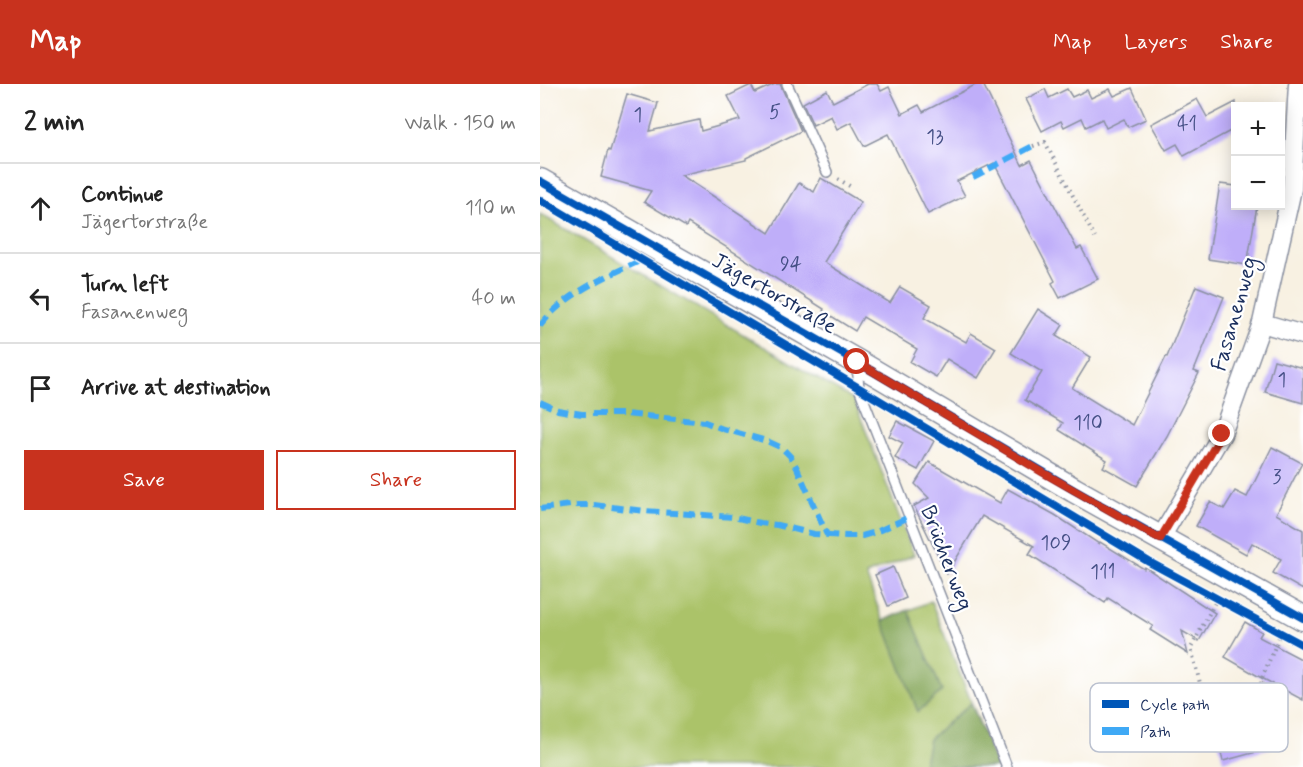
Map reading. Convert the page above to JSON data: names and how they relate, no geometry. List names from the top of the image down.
{
  "streets": {
    "street": ["Jägertorstraße", "Fasanenweg"],
    "lane": ["Brücherweg"]
  },
  "crossings": [
    ["Jägertorstraße", "Fasanenweg"],
    ["Jägertorstraße", "Brücherweg"]
  ],
  "house_numbers": [
    "5",
    "1",
    "41",
    "13",
    "94",
    "1",
    "110",
    "3",
    "109",
    "111"
  ],
  "legend": ["Cycle path", "Path"],
  "page": {
    "header": "Map",
    "nav": ["Map", "Layers", "Share"],
    "heading": ["2 min", "Walk · 150 m"],
    "map_buttons": ["+", "−"],
    "list": [
      ["Continue", "Jägertorstraße", "110 m"],
      ["Turn left", "Fasanenweg", "40 m"],
      "Arrive at destination"
    ],
    "buttons": ["Save", "Share"]
  }
}
